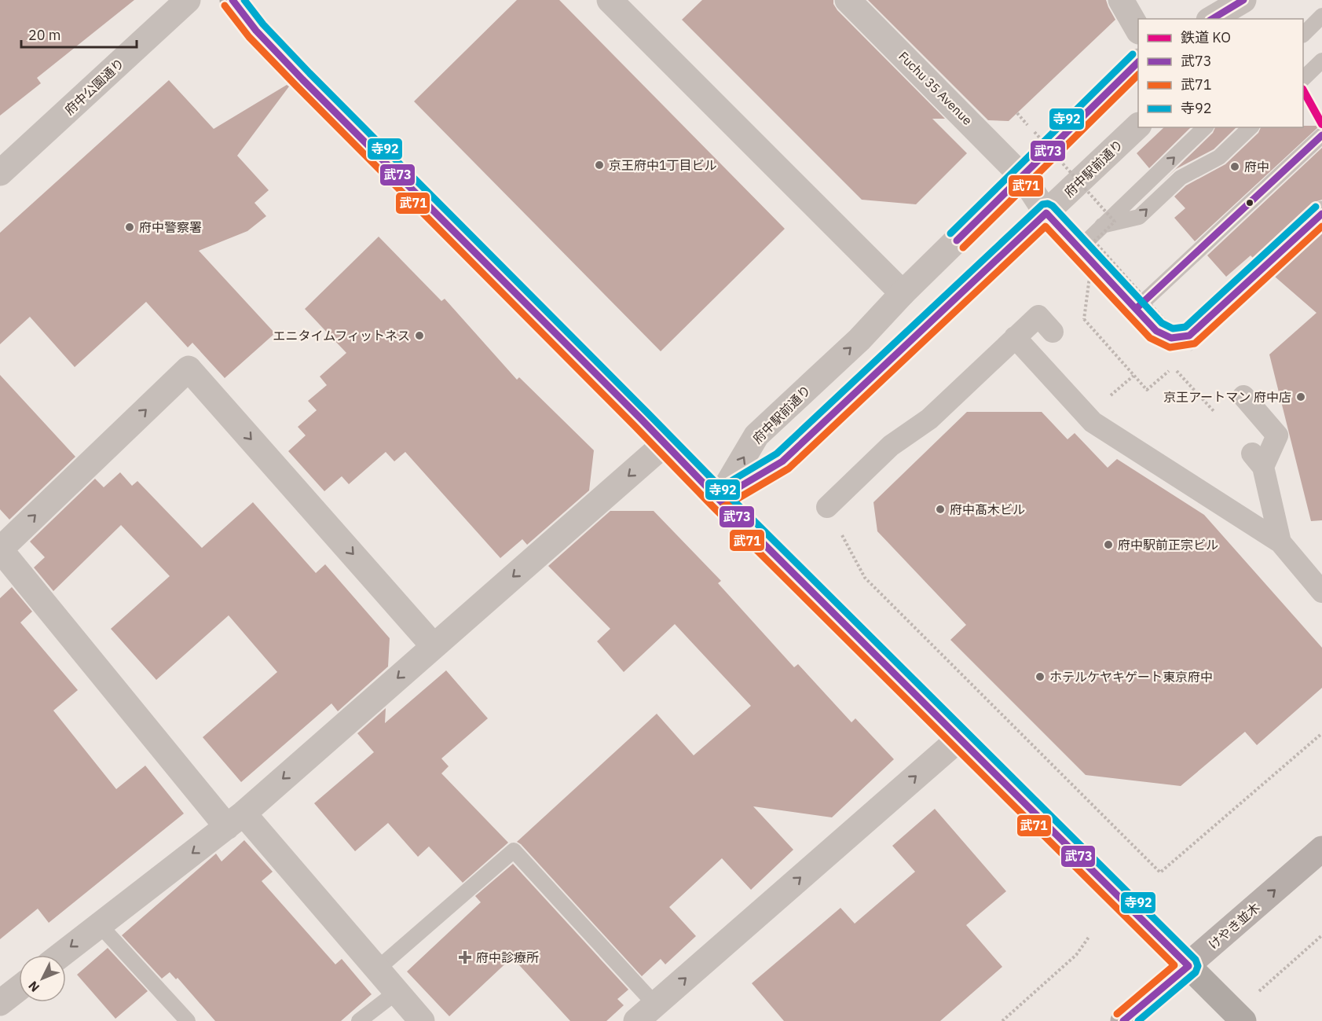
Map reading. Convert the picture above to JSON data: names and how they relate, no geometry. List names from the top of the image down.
{
  "streets": {
    "main road": ["けやき並木"],
    "street": ["府中公園通り", "Fuchu 35 Avenue", "府中駅前通り"]
  },
  "crossings": [
    ["Fuchu 35 Avenue", "府中駅前通り"]
  ],
  "one_way": ["けやき並木"],
  "places": {
    "other": [
      "京王府中1丁目ビル",
      "府中",
      "府中警察署",
      "エニタイムフィットネス",
      "京王アートマン 府中店",
      "府中髙木ビル",
      "府中駅前正宗ビル",
      "ホテルケヤキゲート東京府中"
    ],
    "health": ["府中診療所"]
  },
  "lines": [
    "transit line 武73",
    "transit line 寺92",
    "transit line 武71",
    "rail line KO"
  ],
  "legend": [
    "鉄道 KO",
    "武73",
    "武71",
    "寺92"
  ],
  "scale_bar": "20 m",
  "north": "bottom left"
}
